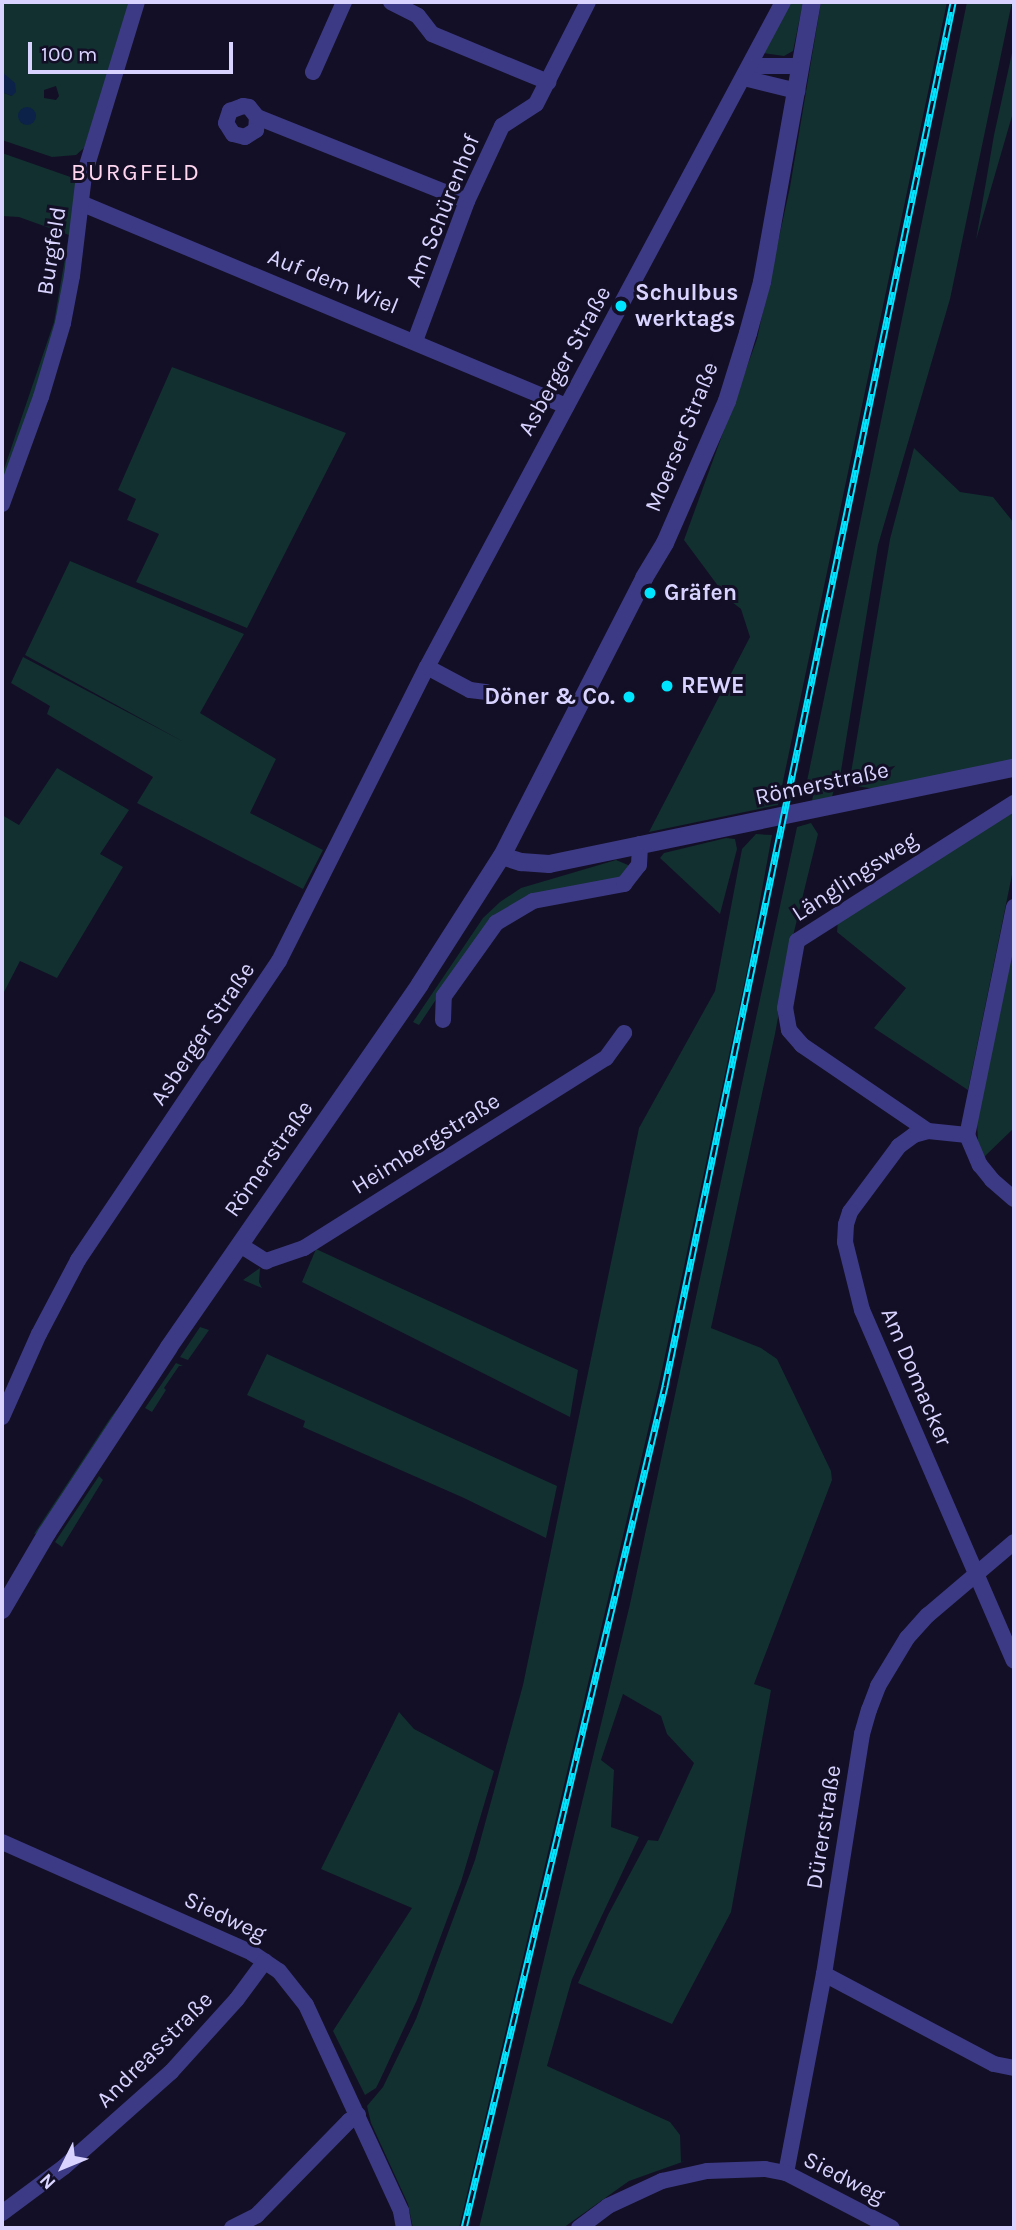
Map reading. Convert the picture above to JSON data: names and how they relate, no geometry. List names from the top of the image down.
{
  "streets": {
    "street": [
      "Am Schürenhof",
      "Burgfeld",
      "Auf dem Wiel",
      "Asberger Straße",
      "Moerser Straße",
      "Römerstraße",
      "Länglingsweg",
      "Heimbergstraße",
      "Am Domacker",
      "Dürerstraße",
      "Siedweg",
      "Andreasstraße"
    ]
  },
  "crossings": [
    ["Am Schürenhof", "Auf dem Wiel"],
    ["Burgfeld", "Auf dem Wiel"],
    ["Auf dem Wiel", "Asberger Straße"],
    ["Moerser Straße", "Römerstraße"],
    ["Römerstraße", "Heimbergstraße"],
    ["Länglingsweg", "Am Domacker"],
    ["Am Domacker", "Dürerstraße"],
    ["Dürerstraße", "Siedweg"],
    ["Siedweg", "Andreasstraße"]
  ],
  "districts": ["BURGFELD"],
  "places": [
    "Schulbus werktags",
    "Gräfen",
    "REWE",
    "Döner & Co."
  ],
  "scale_bar": "100 m",
  "north": "bottom left"
}
